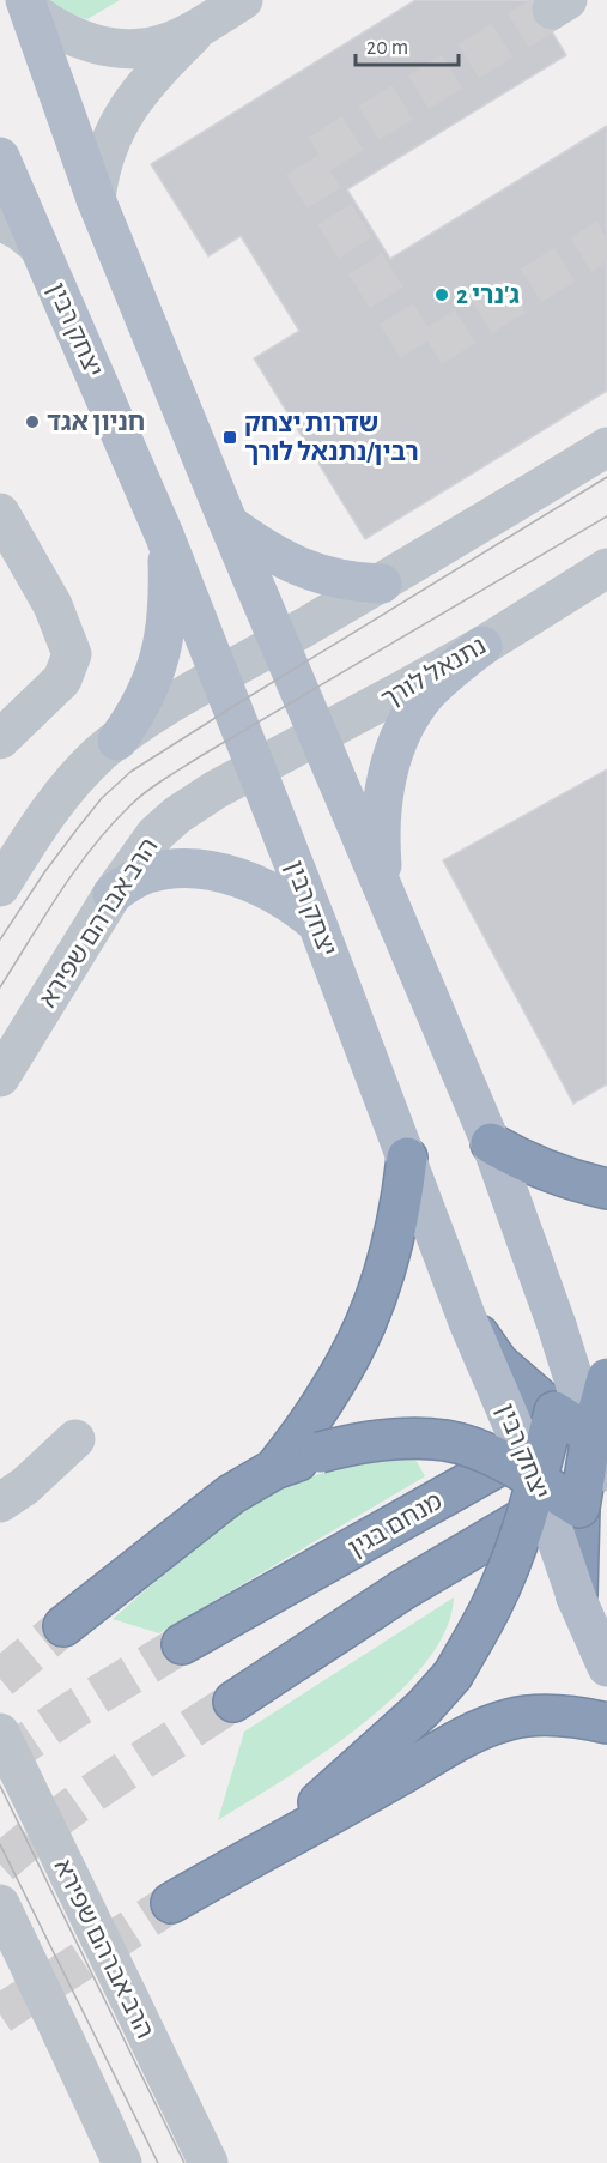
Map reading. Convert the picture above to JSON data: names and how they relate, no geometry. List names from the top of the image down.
{
  "streets": {
    "highway": ["מנחם בגין"],
    "main road": ["יצחק רבין"],
    "street": ["נתנאל לורך", "הרב אברהם שפירא"]
  },
  "crossings": [
    ["יצחק רבין", "נתנאל לורך"],
    ["יצחק רבין", "הרב אברהם שפירא"],
    ["נתנאל לורך", "הרב אברהם שפירא"]
  ],
  "places": {
    "other": ["ג'נרי 2", "חניון אגד"],
    "transit": ["שדרות יצחק רבין/נתנאל לורך"]
  },
  "scale_bar": "20 m"
}
